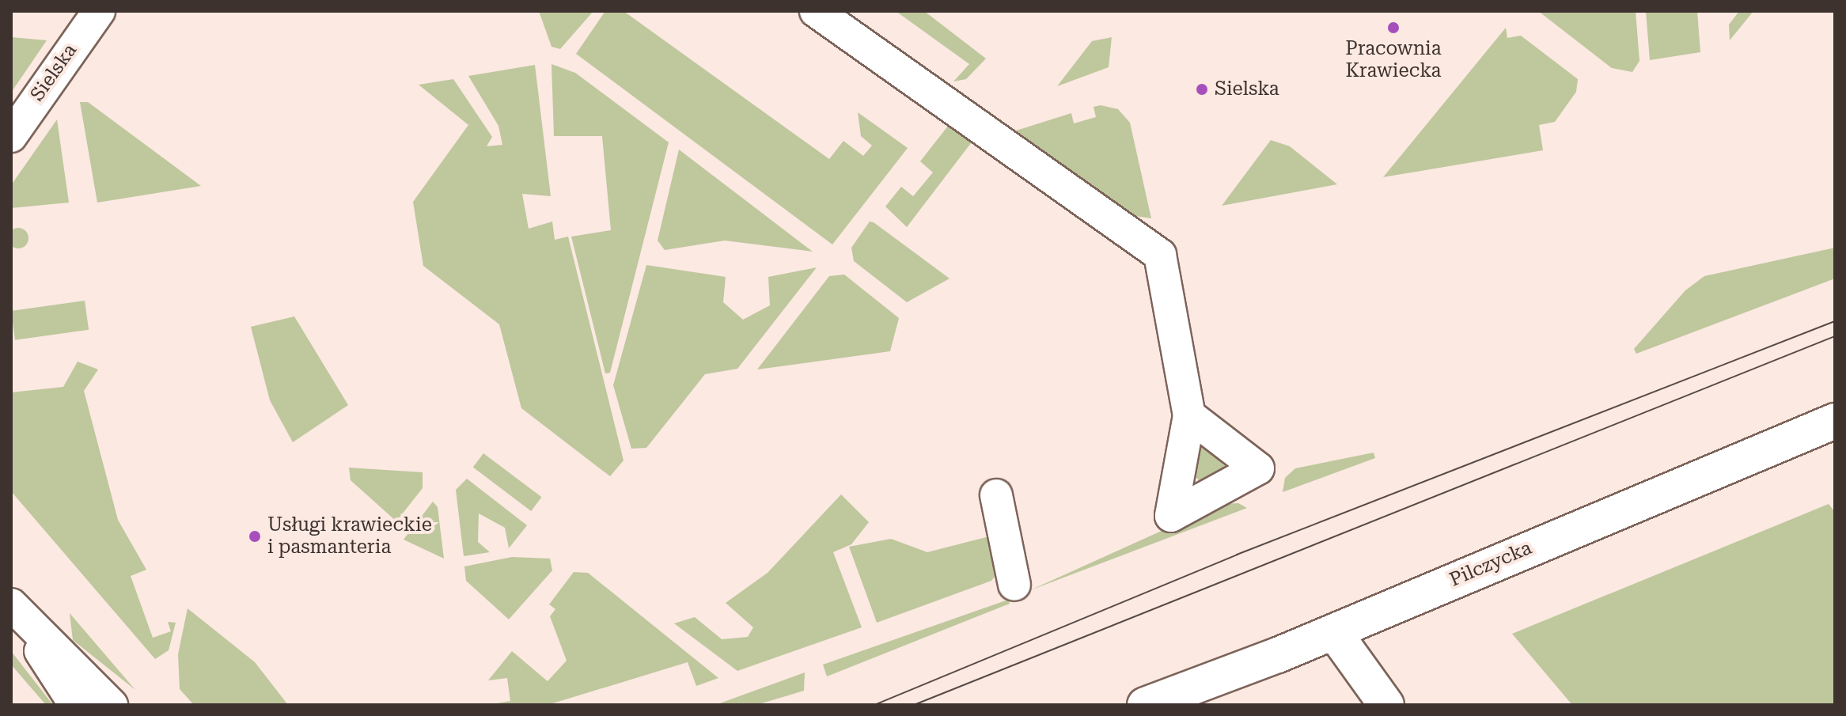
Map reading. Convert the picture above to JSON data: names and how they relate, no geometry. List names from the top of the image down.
{
  "streets": {
    "street": ["Sielska", "Pilczycka"]
  },
  "places": ["Pracownia Krawiecka", "Sielska", "Usługi krawieckie i pasmanteria"]
}
